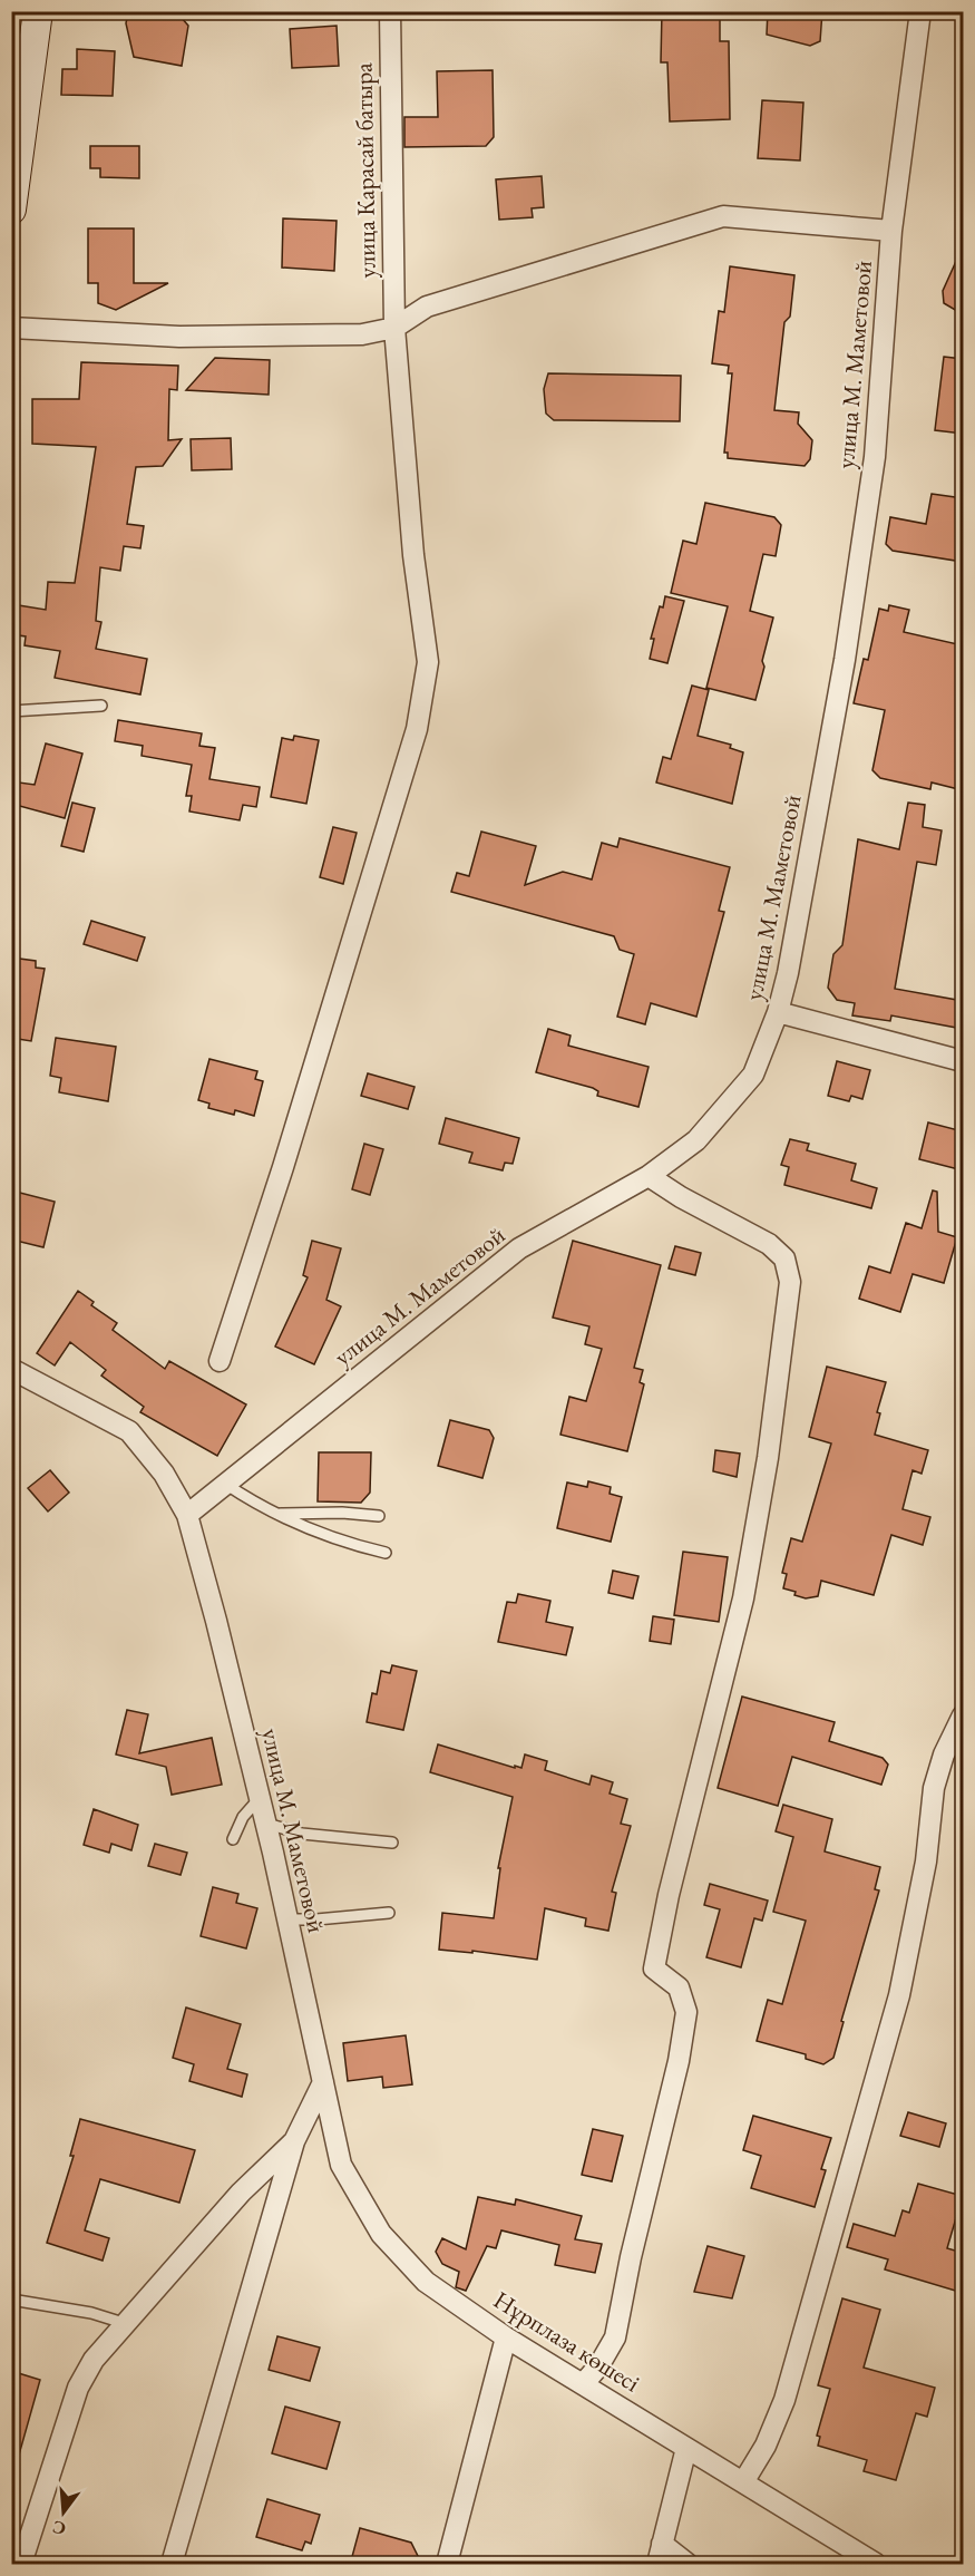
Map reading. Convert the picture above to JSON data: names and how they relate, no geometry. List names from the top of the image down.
{
  "streets": {
    "street": ["улица Карасай батыра", "улица М. Маметовой", "Нұрплаза көшесі"]
  },
  "crossings": [
    ["улица М. Маметовой", "Нұрплаза көшесі"]
  ],
  "north": "bottom"
}
